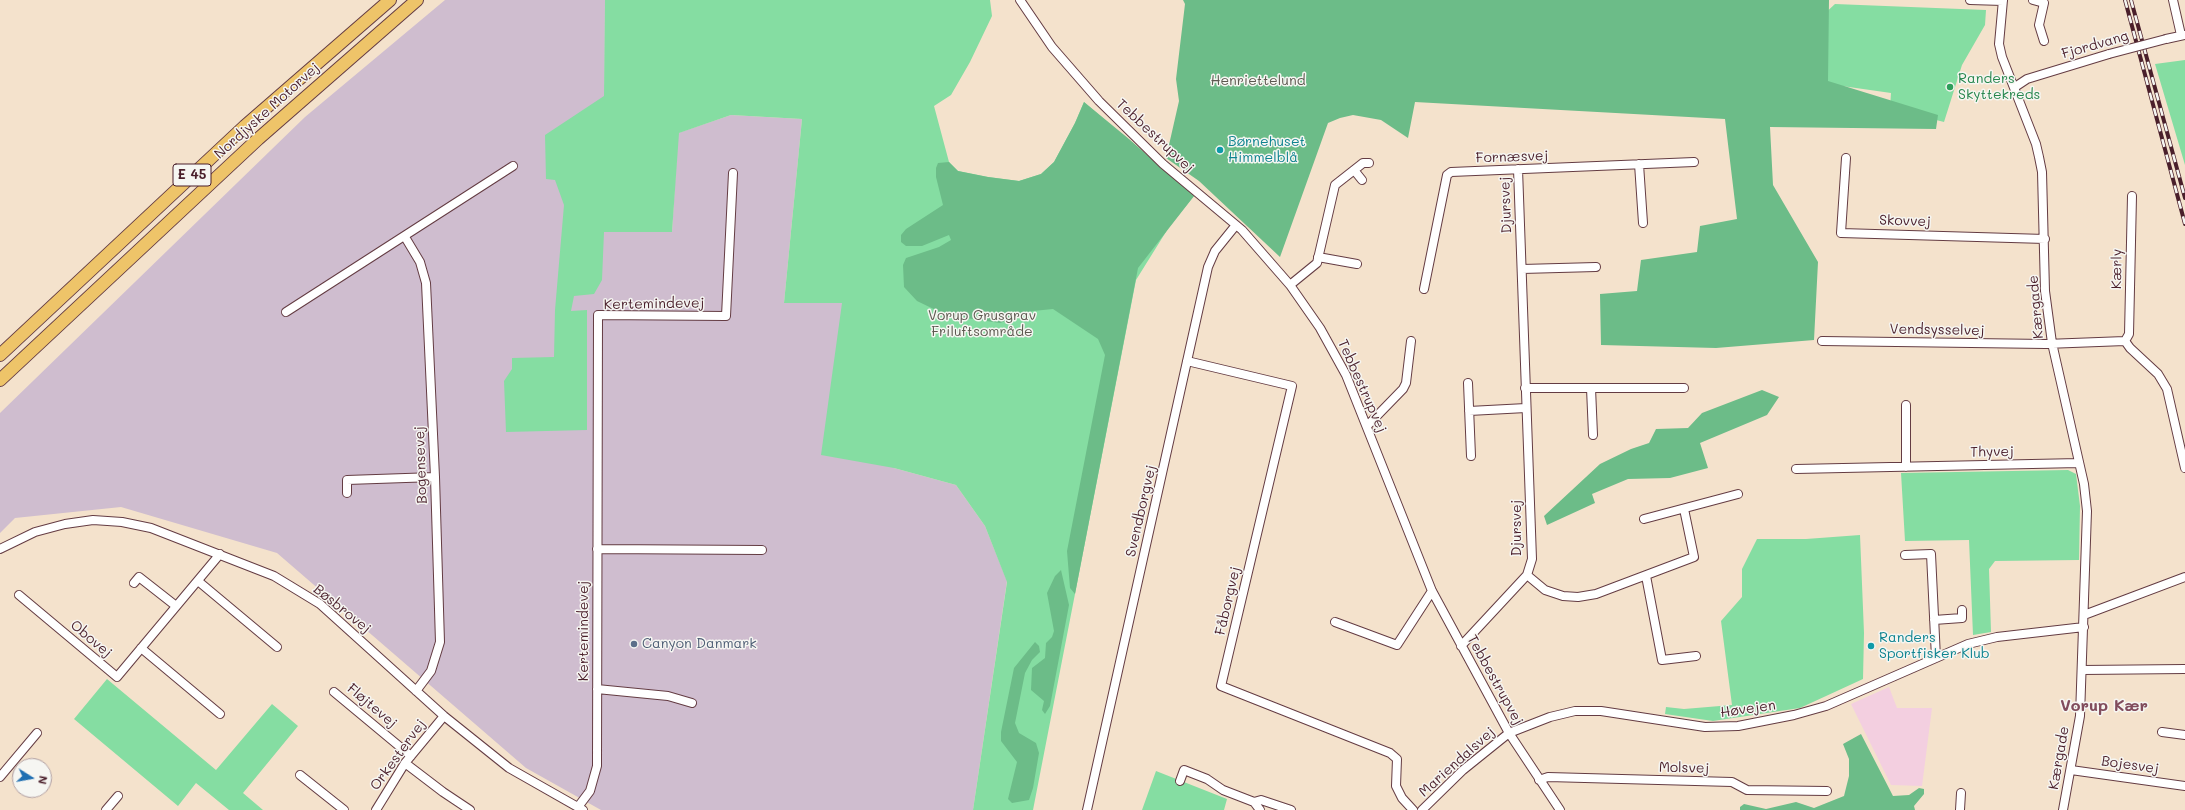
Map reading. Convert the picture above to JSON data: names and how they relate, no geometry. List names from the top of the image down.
{
  "streets": {
    "highway": ["Nordjyske Motorvej", "E 45"],
    "street": [
      "Fjordvang",
      "Tebbestrupvej",
      "Fornæsvej",
      "Djursvej",
      "Skovvej",
      "Kærly",
      "Kertemindevej",
      "Kærgade",
      "Vendsysselvej",
      "Thyvej",
      "Bogensevej",
      "Svendborgvej",
      "Fåborgvej",
      "Bøsbrovej",
      "Obovej",
      "Fløjtevej",
      "Høvejen",
      "Orkestervej",
      "Mariendalsvej",
      "Bojesvej",
      "Molsvej"
    ]
  },
  "crossings": [
    ["Fjordvang", "Kærgade"],
    ["Tebbestrupvej", "Djursvej"],
    ["Tebbestrupvej", "Svendborgvej"],
    ["Tebbestrupvej", "Høvejen"],
    ["Tebbestrupvej", "Mariendalsvej"],
    ["Tebbestrupvej", "Molsvej"],
    ["Fornæsvej", "Djursvej"],
    ["Skovvej", "Kærgade"],
    ["Kærly", "Vendsysselvej"],
    ["Kertemindevej", "Bøsbrovej"],
    ["Kærgade", "Vendsysselvej"],
    ["Kærgade", "Thyvej"],
    ["Kærgade", "Høvejen"],
    ["Kærgade", "Bojesvej"],
    ["Bogensevej", "Bøsbrovej"],
    ["Svendborgvej", "Fåborgvej"],
    ["Bøsbrovej", "Obovej"],
    ["Bøsbrovej", "Orkestervej"],
    ["Fløjtevej", "Orkestervej"],
    ["Høvejen", "Mariendalsvej"]
  ],
  "districts": ["Vorup Kær"],
  "parks": ["Henriettelund", "Vorup Grusgrav Friluftsområde"],
  "places": [
    "Randers Skyttekreds",
    "Børnehuset Himmelblå",
    "Canyon Danmark",
    "Randers Sportfisker Klub"
  ],
  "north": "right"
}
